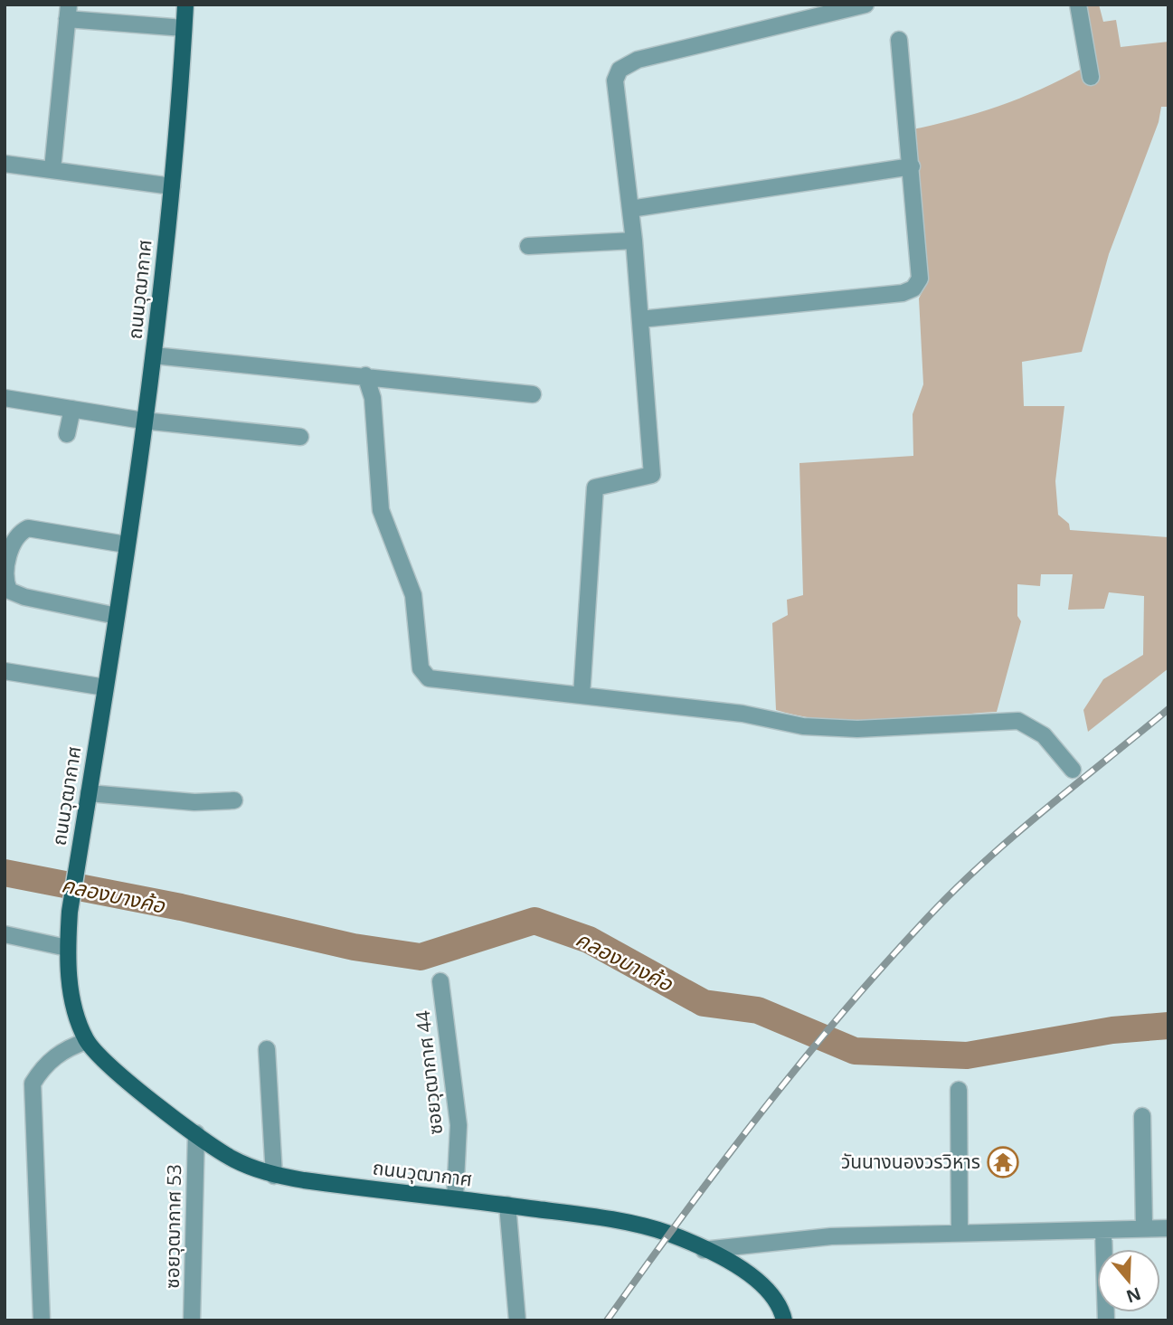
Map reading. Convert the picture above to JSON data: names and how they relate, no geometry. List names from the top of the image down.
{
  "streets": {
    "main road": ["ถนนวุฒากาศ"],
    "street": ["ซอยวุฒากาศ 44", "ซอยวุฒากาศ 53"]
  },
  "crossings": [
    ["ถนนวุฒากาศ", "ซอยวุฒากาศ 44"],
    ["ถนนวุฒากาศ", "ซอยวุฒากาศ 53"]
  ],
  "water": ["คลองบางค้อ"],
  "places": {
    "temple": ["วันนางนองวรวิหาร"]
  },
  "north": "bottom"
}
